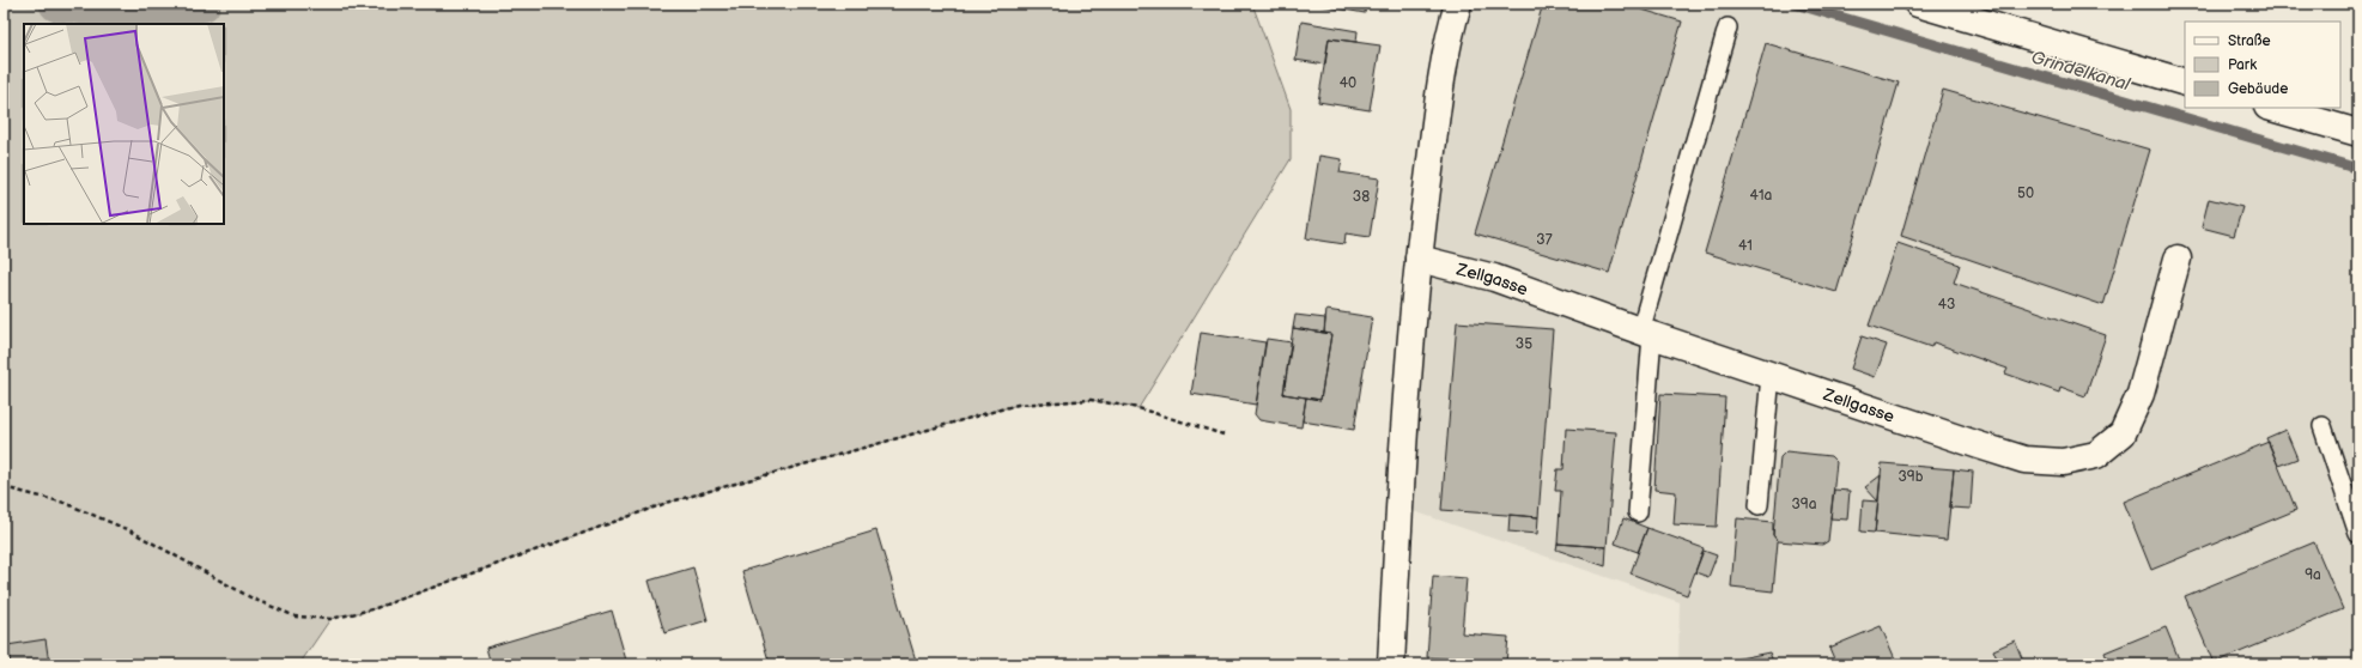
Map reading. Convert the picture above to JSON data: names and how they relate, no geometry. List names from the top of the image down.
{
  "streets": {
    "street": ["Zellgasse"]
  },
  "water": ["Grindelkanal"],
  "house_numbers": [
    "40",
    "50",
    "41a",
    "38",
    "37",
    "41",
    "43",
    "35",
    "39b",
    "39a",
    "9a"
  ],
  "legend": ["Straße", "Park", "Gebäude"]
}
